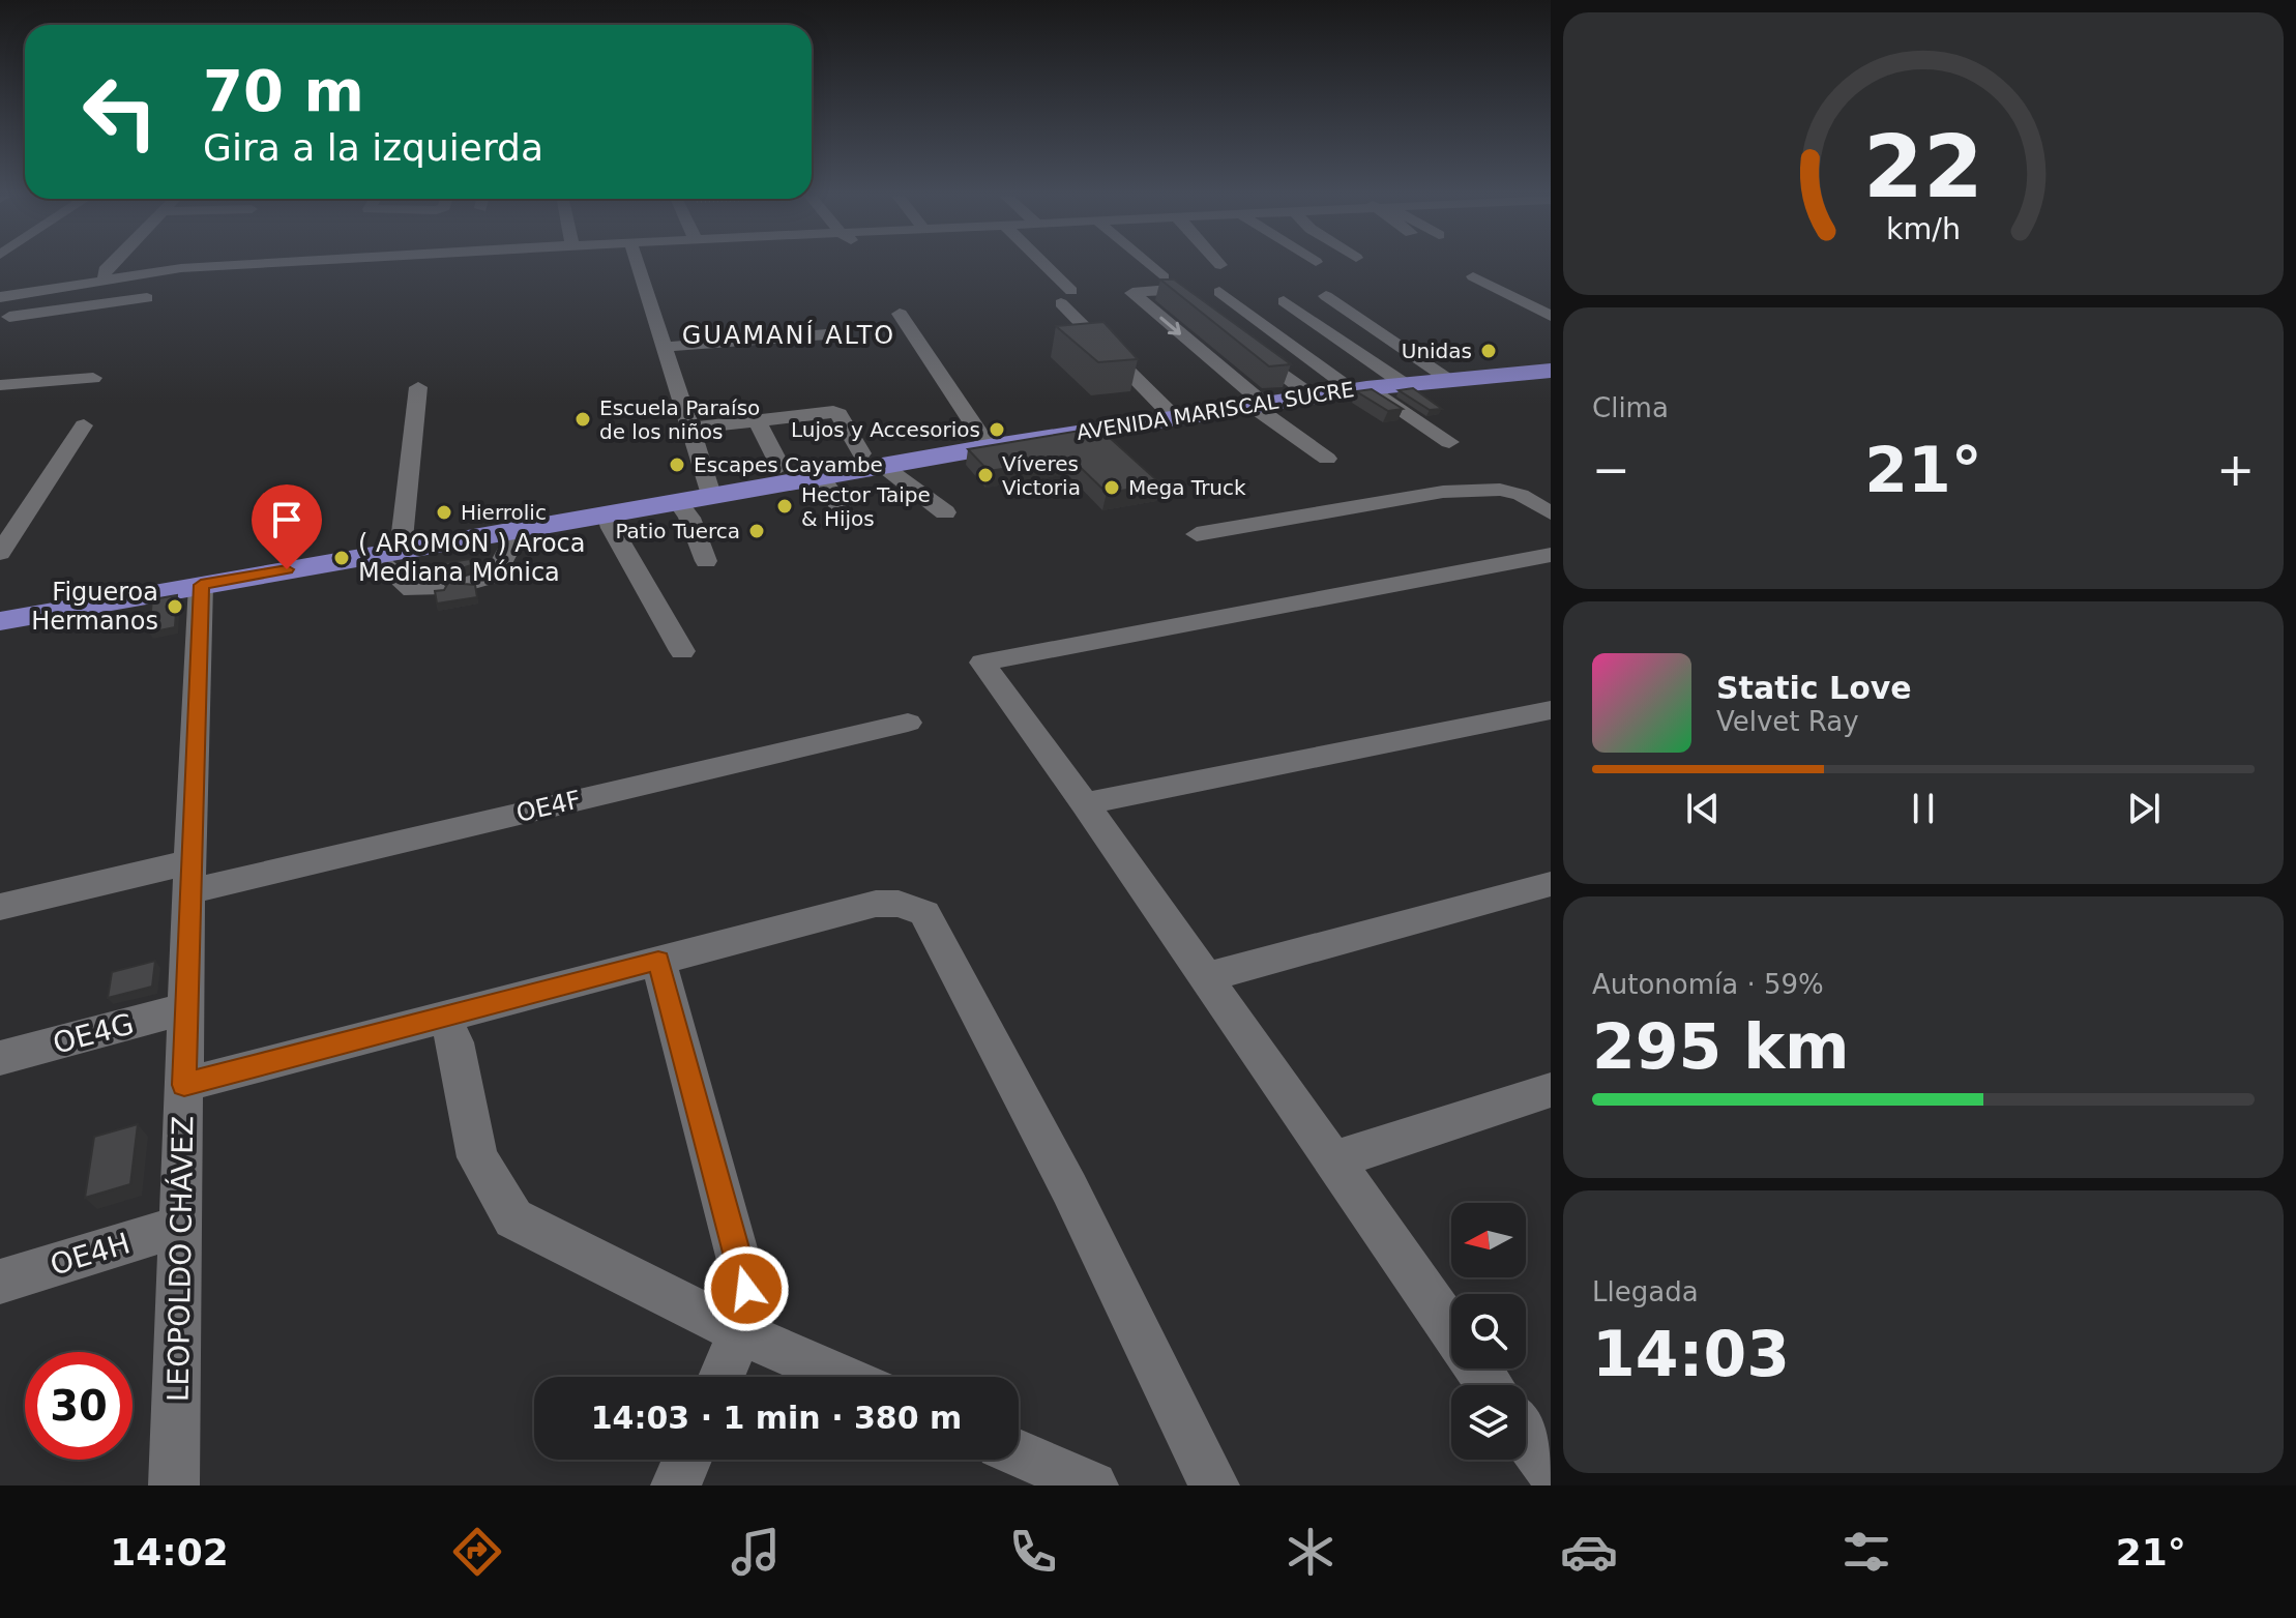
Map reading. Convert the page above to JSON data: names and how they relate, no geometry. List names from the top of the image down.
{
  "streets": {
    "main road": ["AVENIDA MARISCAL SUCRE"],
    "street": [
      "OE4F",
      "OE4G",
      "OE4H",
      "LEOPOLDO CHÁVEZ"
    ]
  },
  "crossings": [
    ["AVENIDA MARISCAL SUCRE", "LEOPOLDO CHÁVEZ"],
    ["OE4F", "LEOPOLDO CHÁVEZ"],
    ["OE4G", "LEOPOLDO CHÁVEZ"],
    ["OE4H", "LEOPOLDO CHÁVEZ"]
  ],
  "districts": ["GUAMANÍ ALTO"],
  "places": [
    "Unidas",
    "Escuela Paraíso de los niños",
    "Lujos y Accesorios",
    "Escapes Cayambe",
    "Víveres Victoria",
    "Mega Truck",
    "Hector Taipe & Hijos",
    "Hierrolic",
    "Patio Tuerca",
    "( AROMON ) Aroca Mediana Mónica",
    "Figueroa Hermanos"
  ],
  "north": "left",
  "page": {
    "turn": ["70 m", "Gira a la izquierda"],
    "tile": [
      "Clima",
      ["Autonomía · 59%", "295 km"],
      ["Llegada", "14:03"]
    ],
    "heat": ["−", "21°", "+"],
    "song": ["Static Love", "Velvet Ray"],
    "limit": "30",
    "trip": "14:03 · 1 min · 380 m",
    "tabs": ["14:02", "21°"],
    "gauge": ["22", "km/h"]
  }
}
